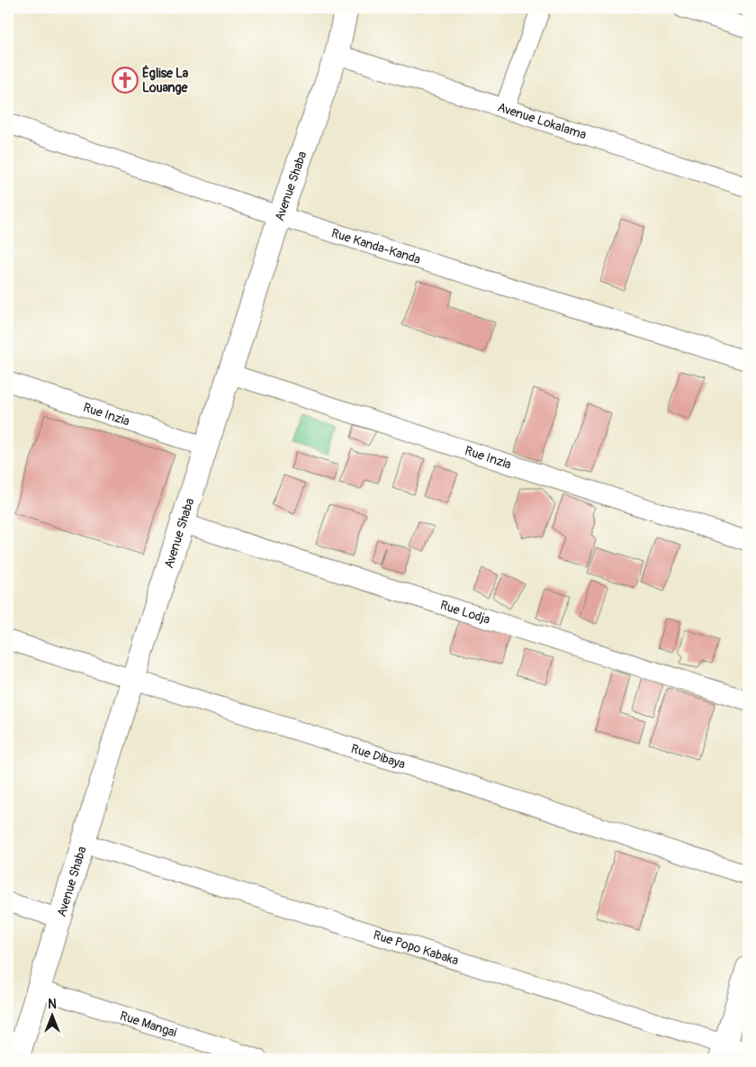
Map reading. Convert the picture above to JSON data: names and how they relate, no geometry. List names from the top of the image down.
{
  "streets": {
    "street": [
      "Avenue Lokalama",
      "Avenue Shaba",
      "Rue Kanda-Kanda",
      "Rue Inzia",
      "Rue Lodja",
      "Rue Dibaya",
      "Rue Popo Kabaka",
      "Rue Mangai"
    ]
  },
  "crossings": [
    ["Avenue Lokalama", "Avenue Shaba"],
    ["Avenue Shaba", "Rue Kanda-Kanda"],
    ["Avenue Shaba", "Rue Inzia"],
    ["Avenue Shaba", "Rue Lodja"],
    ["Avenue Shaba", "Rue Dibaya"],
    ["Avenue Shaba", "Rue Popo Kabaka"],
    ["Avenue Shaba", "Rue Mangai"]
  ],
  "places": {
    "church": ["Église La Louange"]
  },
  "north": "top"
}
